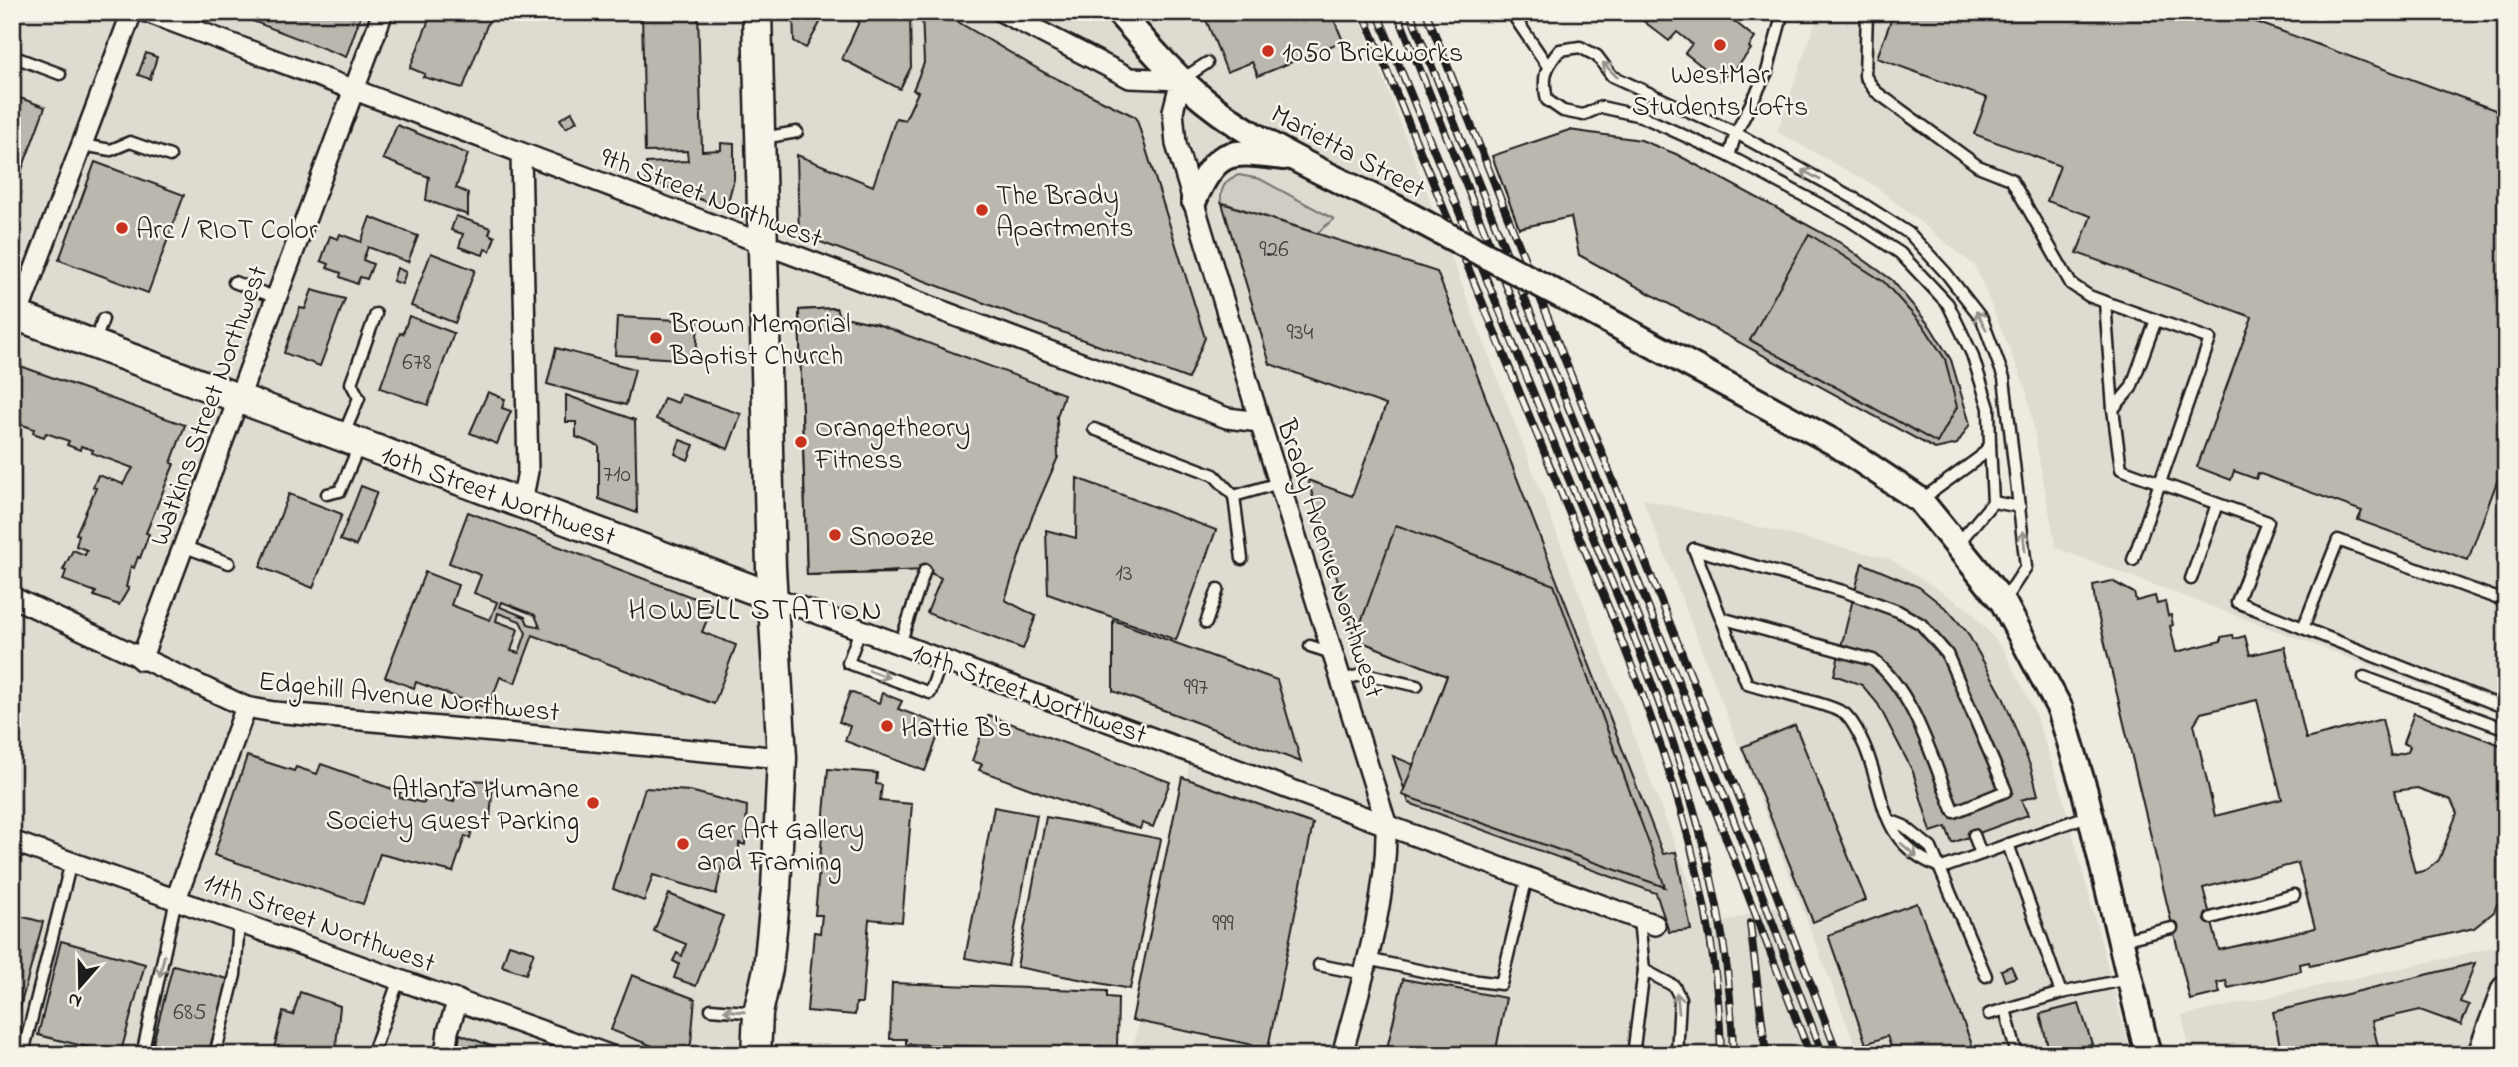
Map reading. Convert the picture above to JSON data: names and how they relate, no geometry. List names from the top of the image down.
{
  "streets": {
    "main road": ["10th Street Northwest"],
    "street": [
      "Marietta Street",
      "9th Street Northwest",
      "Watkins Street Northwest",
      "Brady Avenue Northwest",
      "Edgehill Avenue Northwest",
      "11th Street Northwest"
    ]
  },
  "crossings": [
    ["Marietta Street", "Brady Avenue Northwest"],
    ["9th Street Northwest", "Watkins Street Northwest"],
    ["9th Street Northwest", "Brady Avenue Northwest"],
    ["Watkins Street Northwest", "10th Street Northwest"],
    ["Watkins Street Northwest", "Edgehill Avenue Northwest"],
    ["10th Street Northwest", "Brady Avenue Northwest"]
  ],
  "districts": ["HOWELL STATION"],
  "places": [
    "WestMar Students Lofts",
    "1050 Brickworks",
    "The Brady Apartments",
    "Arc / RIOT Color",
    "Brown Memorial Baptist Church",
    "Orangetheory Fitness",
    "Snooze",
    "Hattie B's",
    "Atlanta Humane Society Guest Parking",
    "Ger Art Gallery and Framing"
  ],
  "house_numbers": [
    "926",
    "934",
    "678",
    "710",
    "13",
    "997",
    "999",
    "685"
  ],
  "north": "bottom"
}
